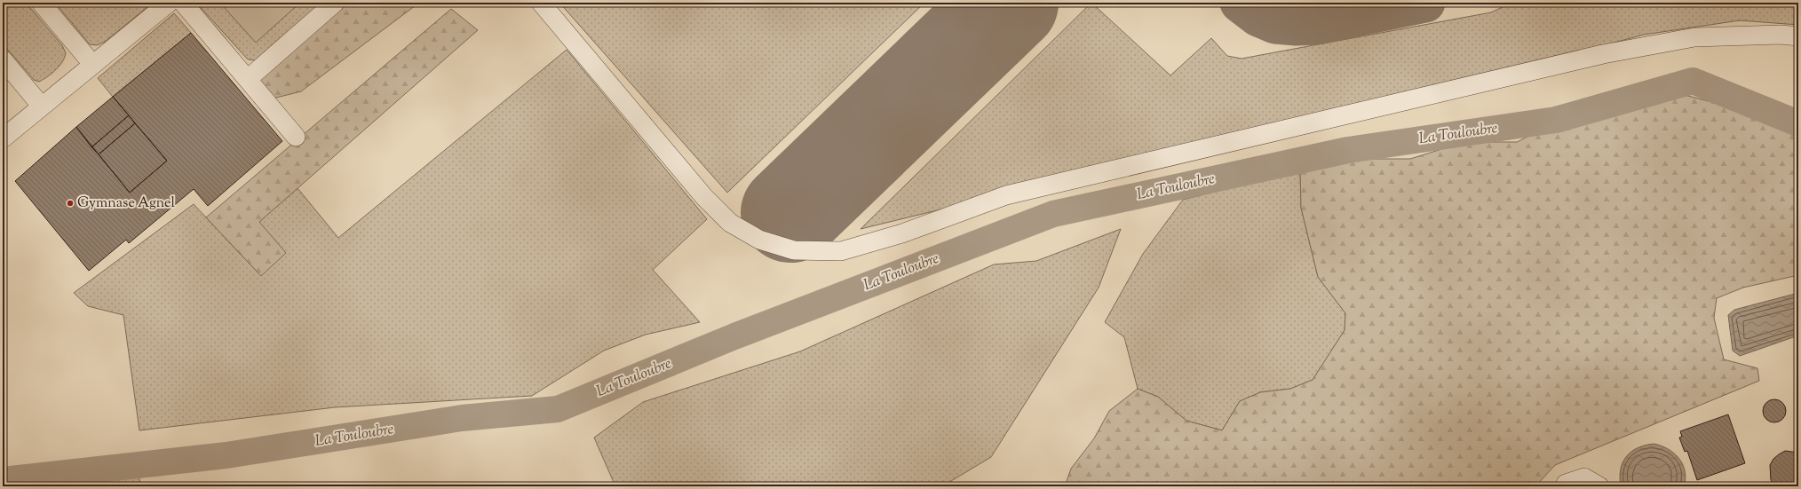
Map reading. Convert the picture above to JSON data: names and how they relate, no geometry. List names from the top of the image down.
{
  "water": ["La Touloubre"],
  "places": ["Gymnase Agnel"]
}
